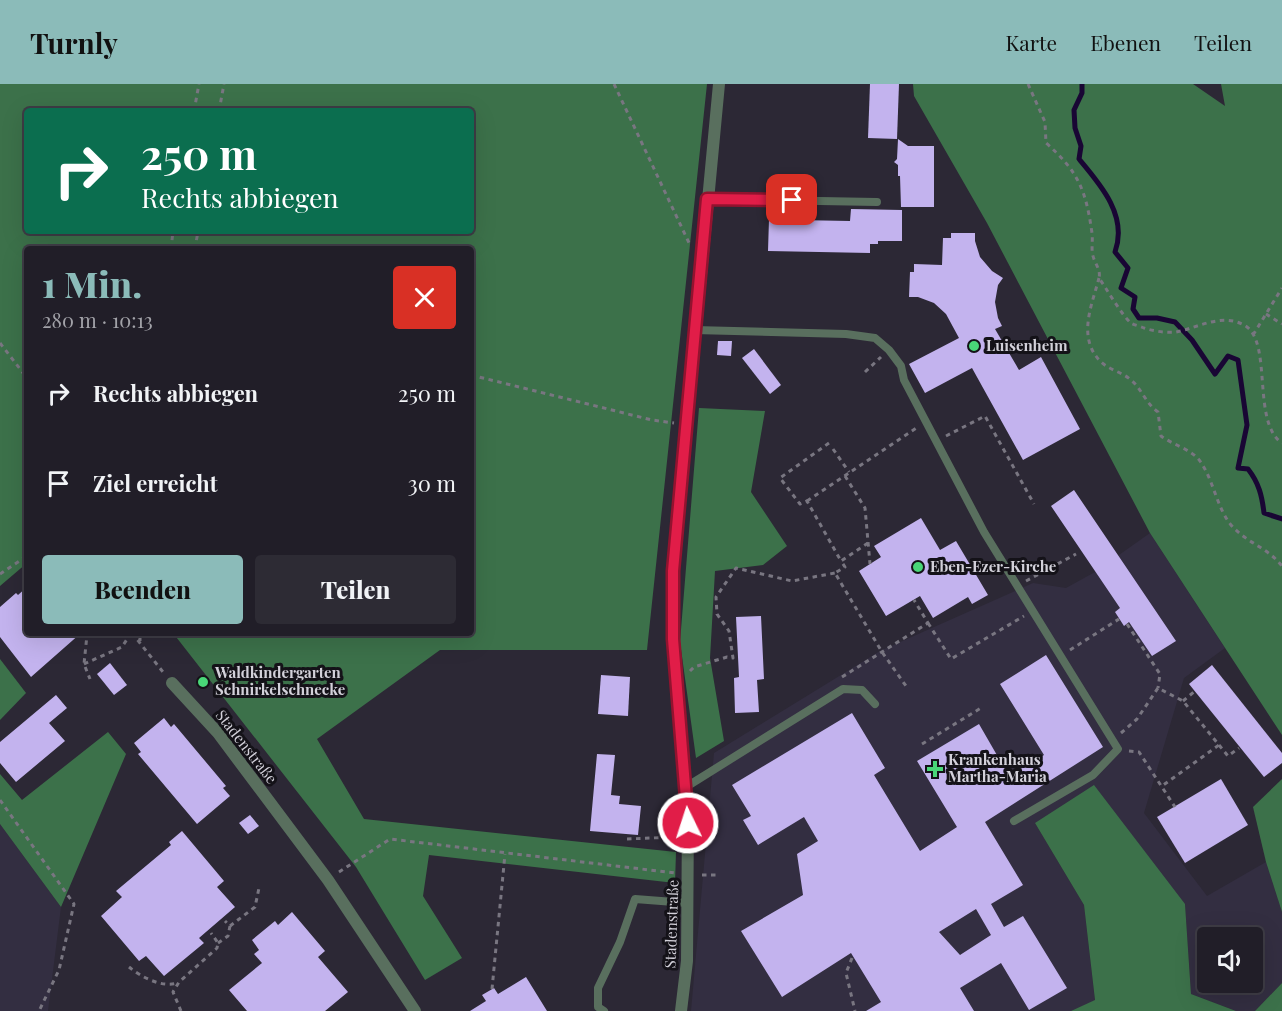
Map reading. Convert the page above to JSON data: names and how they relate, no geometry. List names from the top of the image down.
{
  "streets": {
    "street": ["Stadenstraße"]
  },
  "places": {
    "other": ["Luisenheim", "Eben-Ezer-Kirche", "Waldkindergarten Schnirkelschnecke"],
    "health": ["Krankenhaus Martha-Maria"]
  },
  "page": {
    "header": "Turnly",
    "nav": ["Karte", "Ebenen", "Teilen"],
    "turn": ["250 m", "Rechts abbiegen"],
    "heading": ["1 Min.", "280 m · 10:13"],
    "list": [
      {
        "name": "Rechts abbiegen",
        "value": "250 m"
      },
      {
        "name": "Ziel erreicht",
        "value": "30 m"
      }
    ],
    "buttons": ["Beenden", "Teilen"]
  }
}
